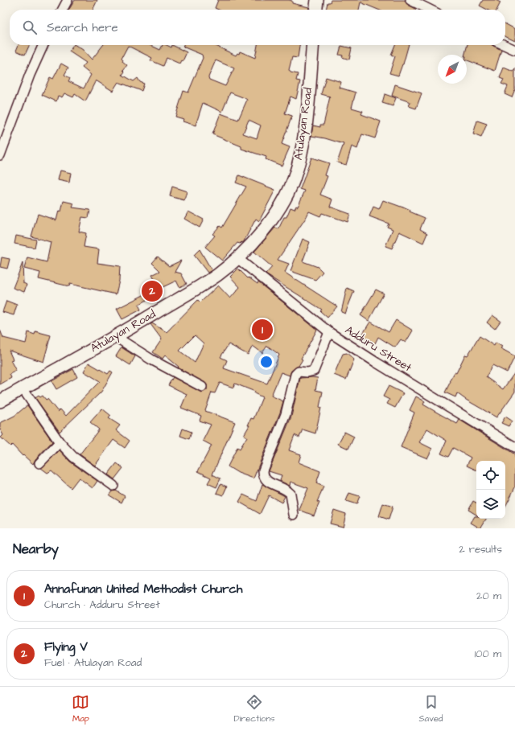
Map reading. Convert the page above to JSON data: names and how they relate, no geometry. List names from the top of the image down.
{
  "streets": {
    "main road": ["Atulayan Road"],
    "street": ["Adduru Street"]
  },
  "crossings": [
    ["Atulayan Road", "Adduru Street"]
  ],
  "north": "bottom left",
  "page": {
    "search": "Search here",
    "pins": ["2", "1"],
    "heading": ["Nearby", "2 results"],
    "list": [
      {
        "mark": "1",
        "name": "Annafunan United Methodist Church",
        "note": "Church · Adduru Street",
        "value": "20 m"
      },
      {
        "mark": "2",
        "name": "Flying V",
        "note": "Fuel · Atulayan Road",
        "value": "100 m"
      }
    ],
    "nav": ["Map", "Directions", "Saved"]
  }
}
